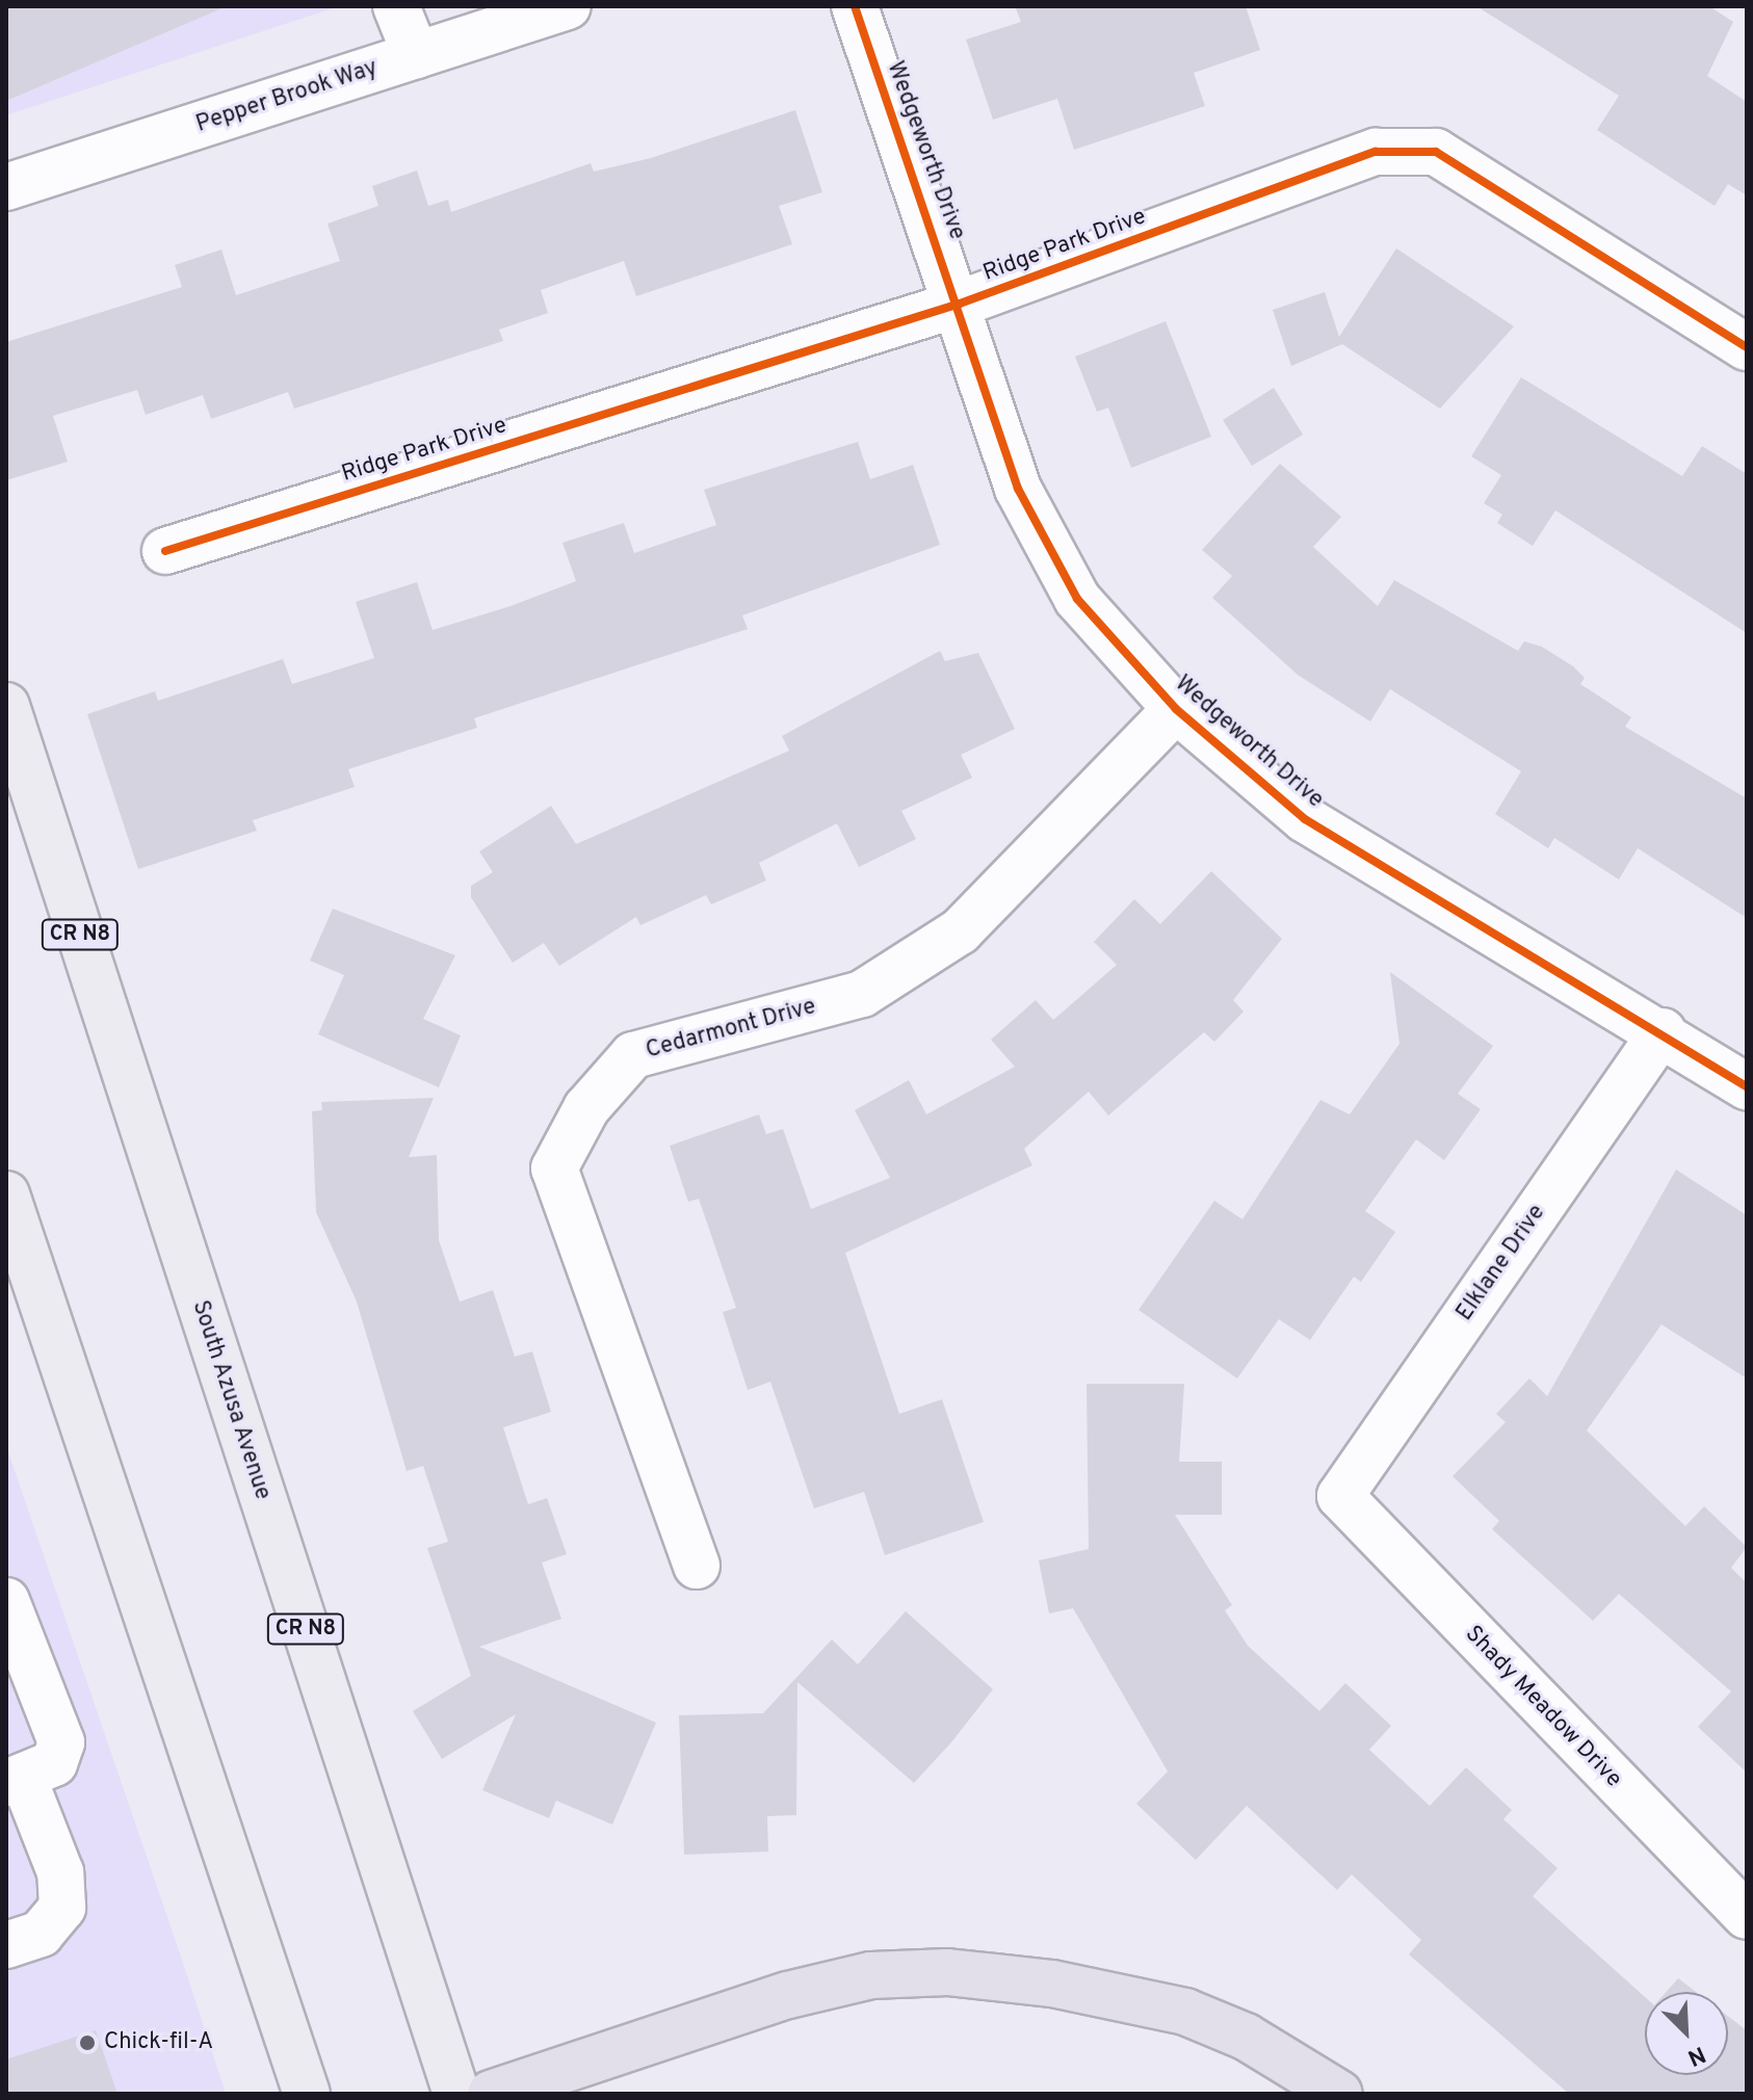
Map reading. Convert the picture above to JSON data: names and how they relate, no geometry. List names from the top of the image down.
{
  "streets": {
    "main road": ["CR N8", "South Azusa Avenue"],
    "street": [
      "Pepper Brook Way",
      "Wedgeworth Drive",
      "Ridge Park Drive",
      "Cedarmont Drive",
      "Elklane Drive",
      "Shady Meadow Drive"
    ]
  },
  "crossings": [
    ["Wedgeworth Drive", "Ridge Park Drive"],
    ["Wedgeworth Drive", "Cedarmont Drive"],
    ["Wedgeworth Drive", "Elklane Drive"],
    ["Elklane Drive", "Shady Meadow Drive"]
  ],
  "places": ["Chick-fil-A"],
  "north": "bottom right"
}
